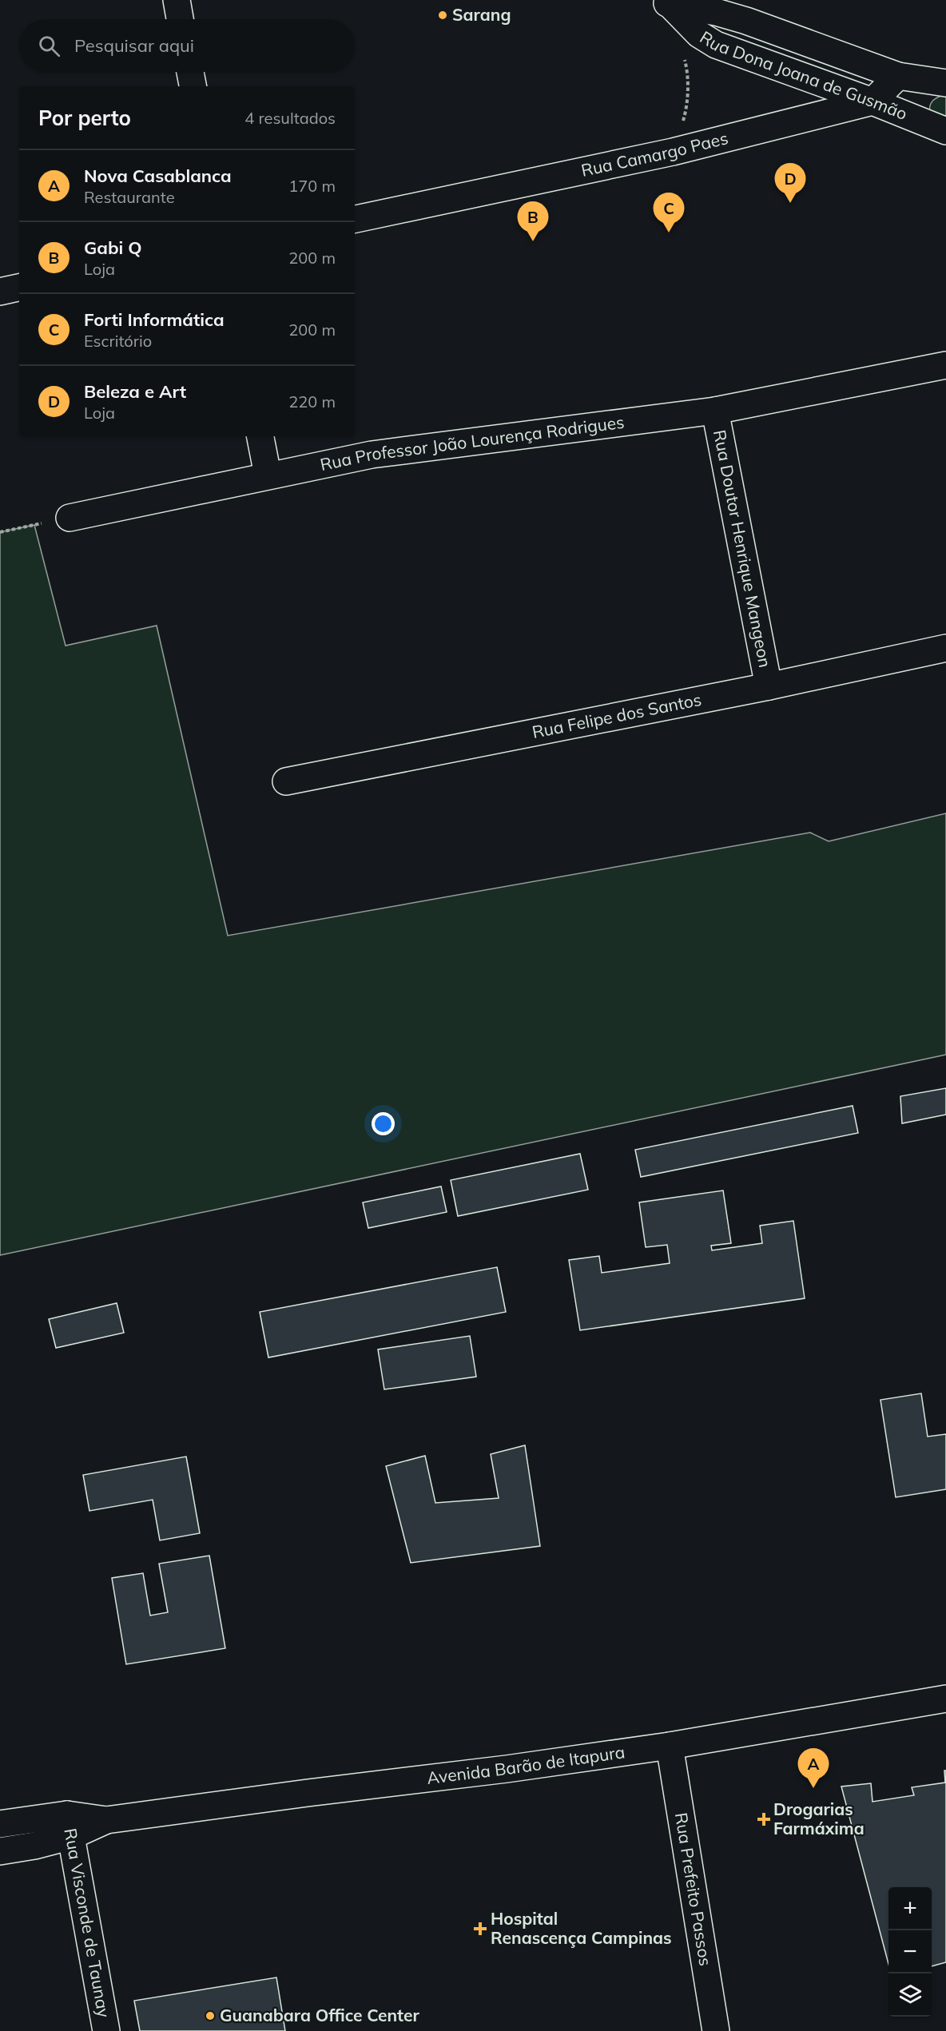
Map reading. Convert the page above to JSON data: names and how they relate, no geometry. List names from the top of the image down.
{
  "streets": {
    "street": [
      "Rua Dona Joana de Gusmão",
      "Rua Camargo Paes",
      "Rua Professor João Lourença Rodrigues",
      "Rua Doutor Henrique Mangeon",
      "Rua Felipe dos Santos",
      "Avenida Barão de Itapura",
      "Rua Prefeito Passos",
      "Rua Visconde de Taunay"
    ]
  },
  "crossings": [
    ["Rua Dona Joana de Gusmão", "Rua Camargo Paes"],
    ["Rua Professor João Lourença Rodrigues", "Rua Doutor Henrique Mangeon"],
    ["Rua Doutor Henrique Mangeon", "Rua Felipe dos Santos"],
    ["Avenida Barão de Itapura", "Rua Prefeito Passos"],
    ["Avenida Barão de Itapura", "Rua Visconde de Taunay"]
  ],
  "places": {
    "other": ["Sarang", "Guanabara Office Center"],
    "health": ["Drogarias Farmáxima", "Hospital Renascença Campinas"]
  },
  "page": {
    "search": "Pesquisar aqui",
    "heading": ["Por perto", "4 resultados"],
    "list": [
      {
        "mark": "A",
        "name": "Nova Casablanca",
        "note": "Restaurante",
        "value": "170 m"
      },
      {
        "mark": "B",
        "name": "Gabi Q",
        "note": "Loja",
        "value": "200 m"
      },
      {
        "mark": "C",
        "name": "Forti Informática",
        "note": "Escritório",
        "value": "200 m"
      },
      {
        "mark": "D",
        "name": "Beleza e Art",
        "note": "Loja",
        "value": "220 m"
      }
    ],
    "pins": [
      "D",
      "C",
      "B",
      "A"
    ],
    "map_buttons": ["+", "−"]
  }
}
